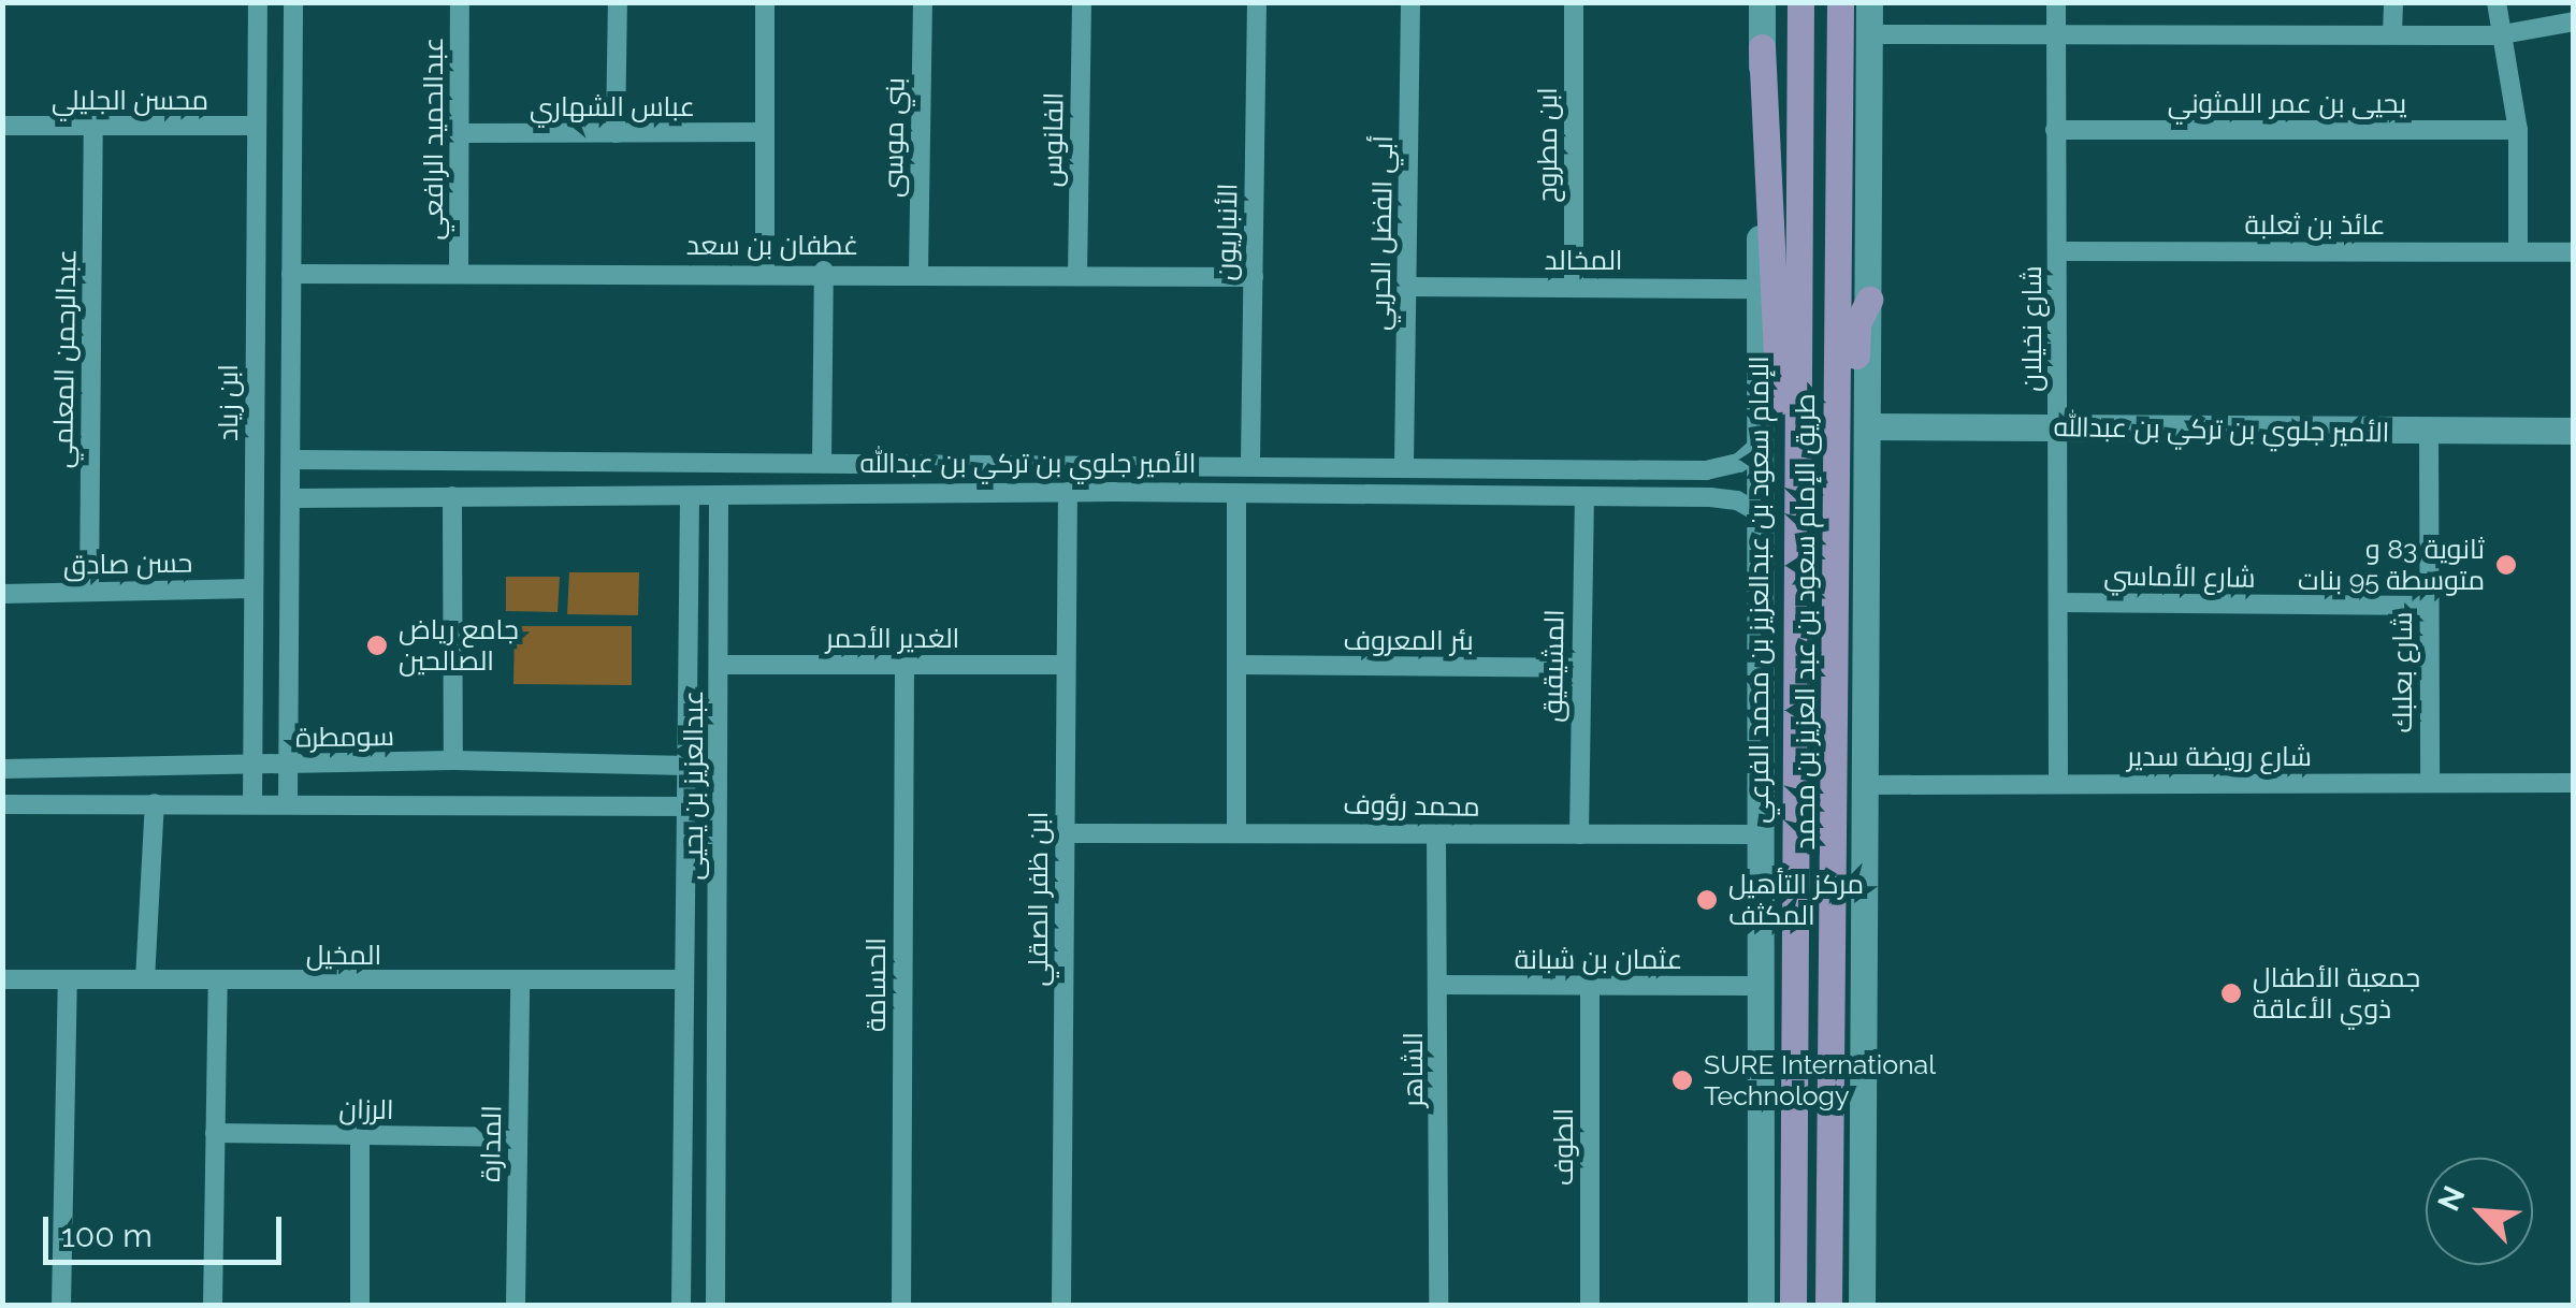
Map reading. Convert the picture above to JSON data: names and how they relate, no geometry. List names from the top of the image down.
{
  "streets": {
    "main road": ["طريق الإمام سعود بن عبد العزيز بن محمد"],
    "street": [
      "محسن الجليلي",
      "يحيى بن عمر اللمثوني",
      "عباس الشهاري",
      "بني موسى",
      "عبدالحميد الرافعي",
      "الفانوس",
      "ابن مطروح",
      "عائذ بن ثعلبة",
      "الأنباريون",
      "أبي الفضل الحربي",
      "غطفان بن سعد",
      "المخالد",
      "شارع نخيلان",
      "عبدالرحمن المعلمي",
      "ابن زياد",
      "الأمير جلوي بن تركي بن عبدالله",
      "حسن صادق",
      "شارع الأماسي",
      "الإمام سعود بن عبدالعزيز بن محمد الفرعي",
      "الغدير الأحمر",
      "بئر المعروف",
      "المشيقيق",
      "شارع بعلبك",
      "سومطرة",
      "شارع رويضة سدير",
      "عبدالعزيز بن يحيى",
      "محمد رؤوف",
      "ابن ظفر الصقلي",
      "المخيل",
      "عثمان بن شبانة",
      "الحسامة",
      "الشاهر",
      "الرزان",
      "المدارة",
      "الطوف"
    ]
  },
  "crossings": [
    ["محسن الجليلي", "عبدالرحمن المعلمي"],
    ["محسن الجليلي", "ابن زياد"],
    ["يحيى بن عمر اللمثوني", "شارع نخيلان"],
    ["عباس الشهاري", "عبدالحميد الرافعي"],
    ["بني موسى", "غطفان بن سعد"],
    ["عبدالحميد الرافعي", "غطفان بن سعد"],
    ["الفانوس", "غطفان بن سعد"],
    ["ابن مطروح", "المخالد"],
    ["عائذ بن ثعلبة", "شارع نخيلان"],
    ["الأنباريون", "غطفان بن سعد"],
    ["الأنباريون", "الأمير جلوي بن تركي بن عبدالله"],
    ["أبي الفضل الحربي", "المخالد"],
    ["أبي الفضل الحربي", "الأمير جلوي بن تركي بن عبدالله"],
    ["المخالد", "الإمام سعود بن عبدالعزيز بن محمد الفرعي"],
    ["شارع نخيلان", "الأمير جلوي بن تركي بن عبدالله"],
    ["شارع نخيلان", "شارع الأماسي"],
    ["شارع نخيلان", "شارع رويضة سدير"],
    ["عبدالرحمن المعلمي", "حسن صادق"],
    ["ابن زياد", "حسن صادق"],
    ["ابن زياد", "سومطرة"],
    ["الأمير جلوي بن تركي بن عبدالله", "الإمام سعود بن عبدالعزيز بن محمد الفرعي"],
    ["الأمير جلوي بن تركي بن عبدالله", "المشيقيق"],
    ["الأمير جلوي بن تركي بن عبدالله", "شارع بعلبك"],
    ["الأمير جلوي بن تركي بن عبدالله", "عبدالعزيز بن يحيى"],
    ["الأمير جلوي بن تركي بن عبدالله", "ابن ظفر الصقلي"],
    ["شارع الأماسي", "شارع بعلبك"],
    ["الإمام سعود بن عبدالعزيز بن محمد الفرعي", "محمد رؤوف"],
    ["الإمام سعود بن عبدالعزيز بن محمد الفرعي", "عثمان بن شبانة"],
    ["الغدير الأحمر", "عبدالعزيز بن يحيى"],
    ["الغدير الأحمر", "ابن ظفر الصقلي"],
    ["الغدير الأحمر", "الحسامة"],
    ["بئر المعروف", "المشيقيق"],
    ["المشيقيق", "محمد رؤوف"],
    ["شارع بعلبك", "شارع رويضة سدير"],
    ["سومطرة", "عبدالعزيز بن يحيى"],
    ["عبدالعزيز بن يحيى", "المخيل"],
    ["محمد رؤوف", "ابن ظفر الصقلي"],
    ["محمد رؤوف", "الشاهر"],
    ["المخيل", "المدارة"],
    ["عثمان بن شبانة", "الشاهر"],
    ["عثمان بن شبانة", "الطوف"],
    ["الرزان", "المدارة"]
  ],
  "places": [
    "ثانوية 83 و متوسطة 95 بنات",
    "جامع رياض الصالحين",
    "مركز التأهيل المكثف",
    "جمعية الأطفال ذوي الأعاقة",
    "SURE International Technology"
  ],
  "scale_bar": "100 m",
  "north": "top left"
}
